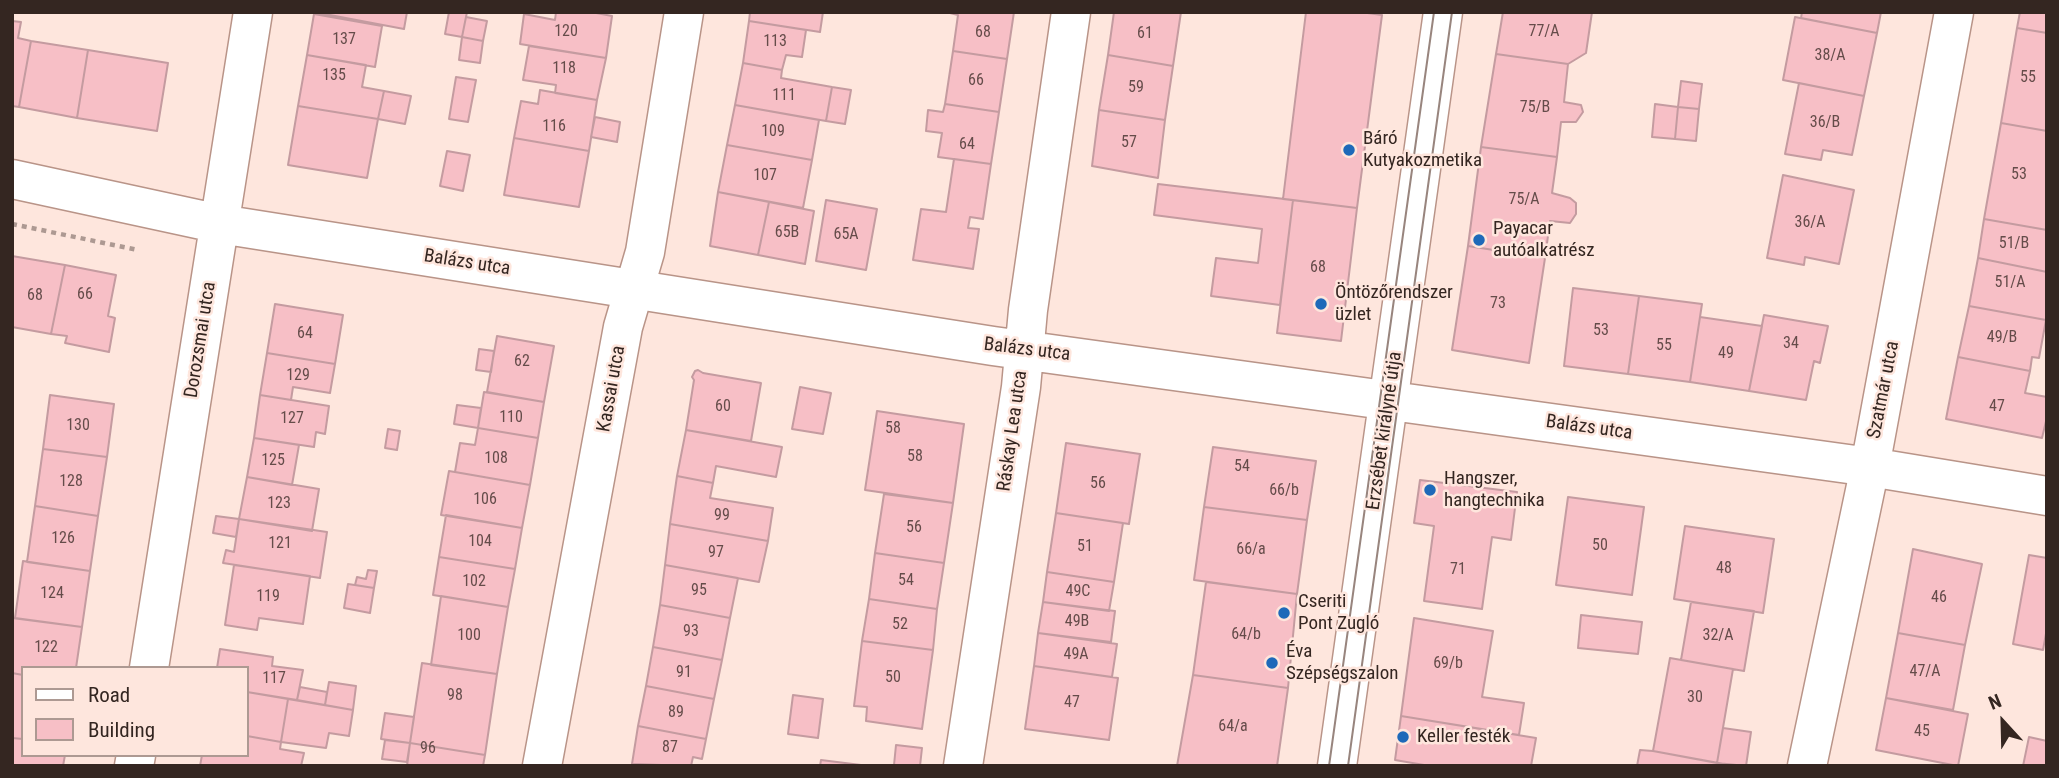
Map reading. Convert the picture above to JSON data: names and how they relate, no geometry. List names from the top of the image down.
{
  "streets": {
    "street": [
      "Balázs utca",
      "Dorozsmai utca",
      "Kassai utca",
      "Szatmár utca",
      "Ráskay Lea utca",
      "Erzsébet királyné útja"
    ]
  },
  "crossings": [
    ["Balázs utca", "Dorozsmai utca"],
    ["Balázs utca", "Kassai utca"],
    ["Balázs utca", "Szatmár utca"],
    ["Balázs utca", "Ráskay Lea utca"],
    ["Balázs utca", "Erzsébet királyné útja"]
  ],
  "places": [
    "Báró Kutyakozmetika",
    "Payacar autóalkatrész",
    "Öntözőrendszer üzlet",
    "Hangszer, hangtechnika",
    "Cseriti Pont Zugló",
    "Éva Szépségszalon",
    "Keller festék"
  ],
  "house_numbers": [
    "120",
    "77/A",
    "68",
    "61",
    "137",
    "113",
    "38/A",
    "118",
    "135",
    "55",
    "66",
    "59",
    "111",
    "75/B",
    "36/B",
    "116",
    "109",
    "57",
    "64",
    "53",
    "107",
    "75/A",
    "36/A",
    "65B",
    "65A",
    "51/B",
    "68",
    "51/A",
    "66",
    "68",
    "73",
    "53",
    "64",
    "49/B",
    "34",
    "55",
    "49",
    "62",
    "129",
    "60",
    "47",
    "110",
    "127",
    "130",
    "58",
    "58",
    "108",
    "125",
    "54",
    "128",
    "56",
    "66/b",
    "106",
    "123",
    "99",
    "56",
    "126",
    "104",
    "121",
    "50",
    "51",
    "66/a",
    "97",
    "48",
    "71",
    "54",
    "102",
    "95",
    "49C",
    "124",
    "119",
    "46",
    "49B",
    "52",
    "93",
    "64/b",
    "100",
    "32/A",
    "122",
    "49A",
    "69/b",
    "47/A",
    "91",
    "50",
    "117",
    "98",
    "30",
    "47",
    "89",
    "64/a",
    "45",
    "87",
    "96"
  ],
  "legend": ["Road", "Building"],
  "north": "top"
}
